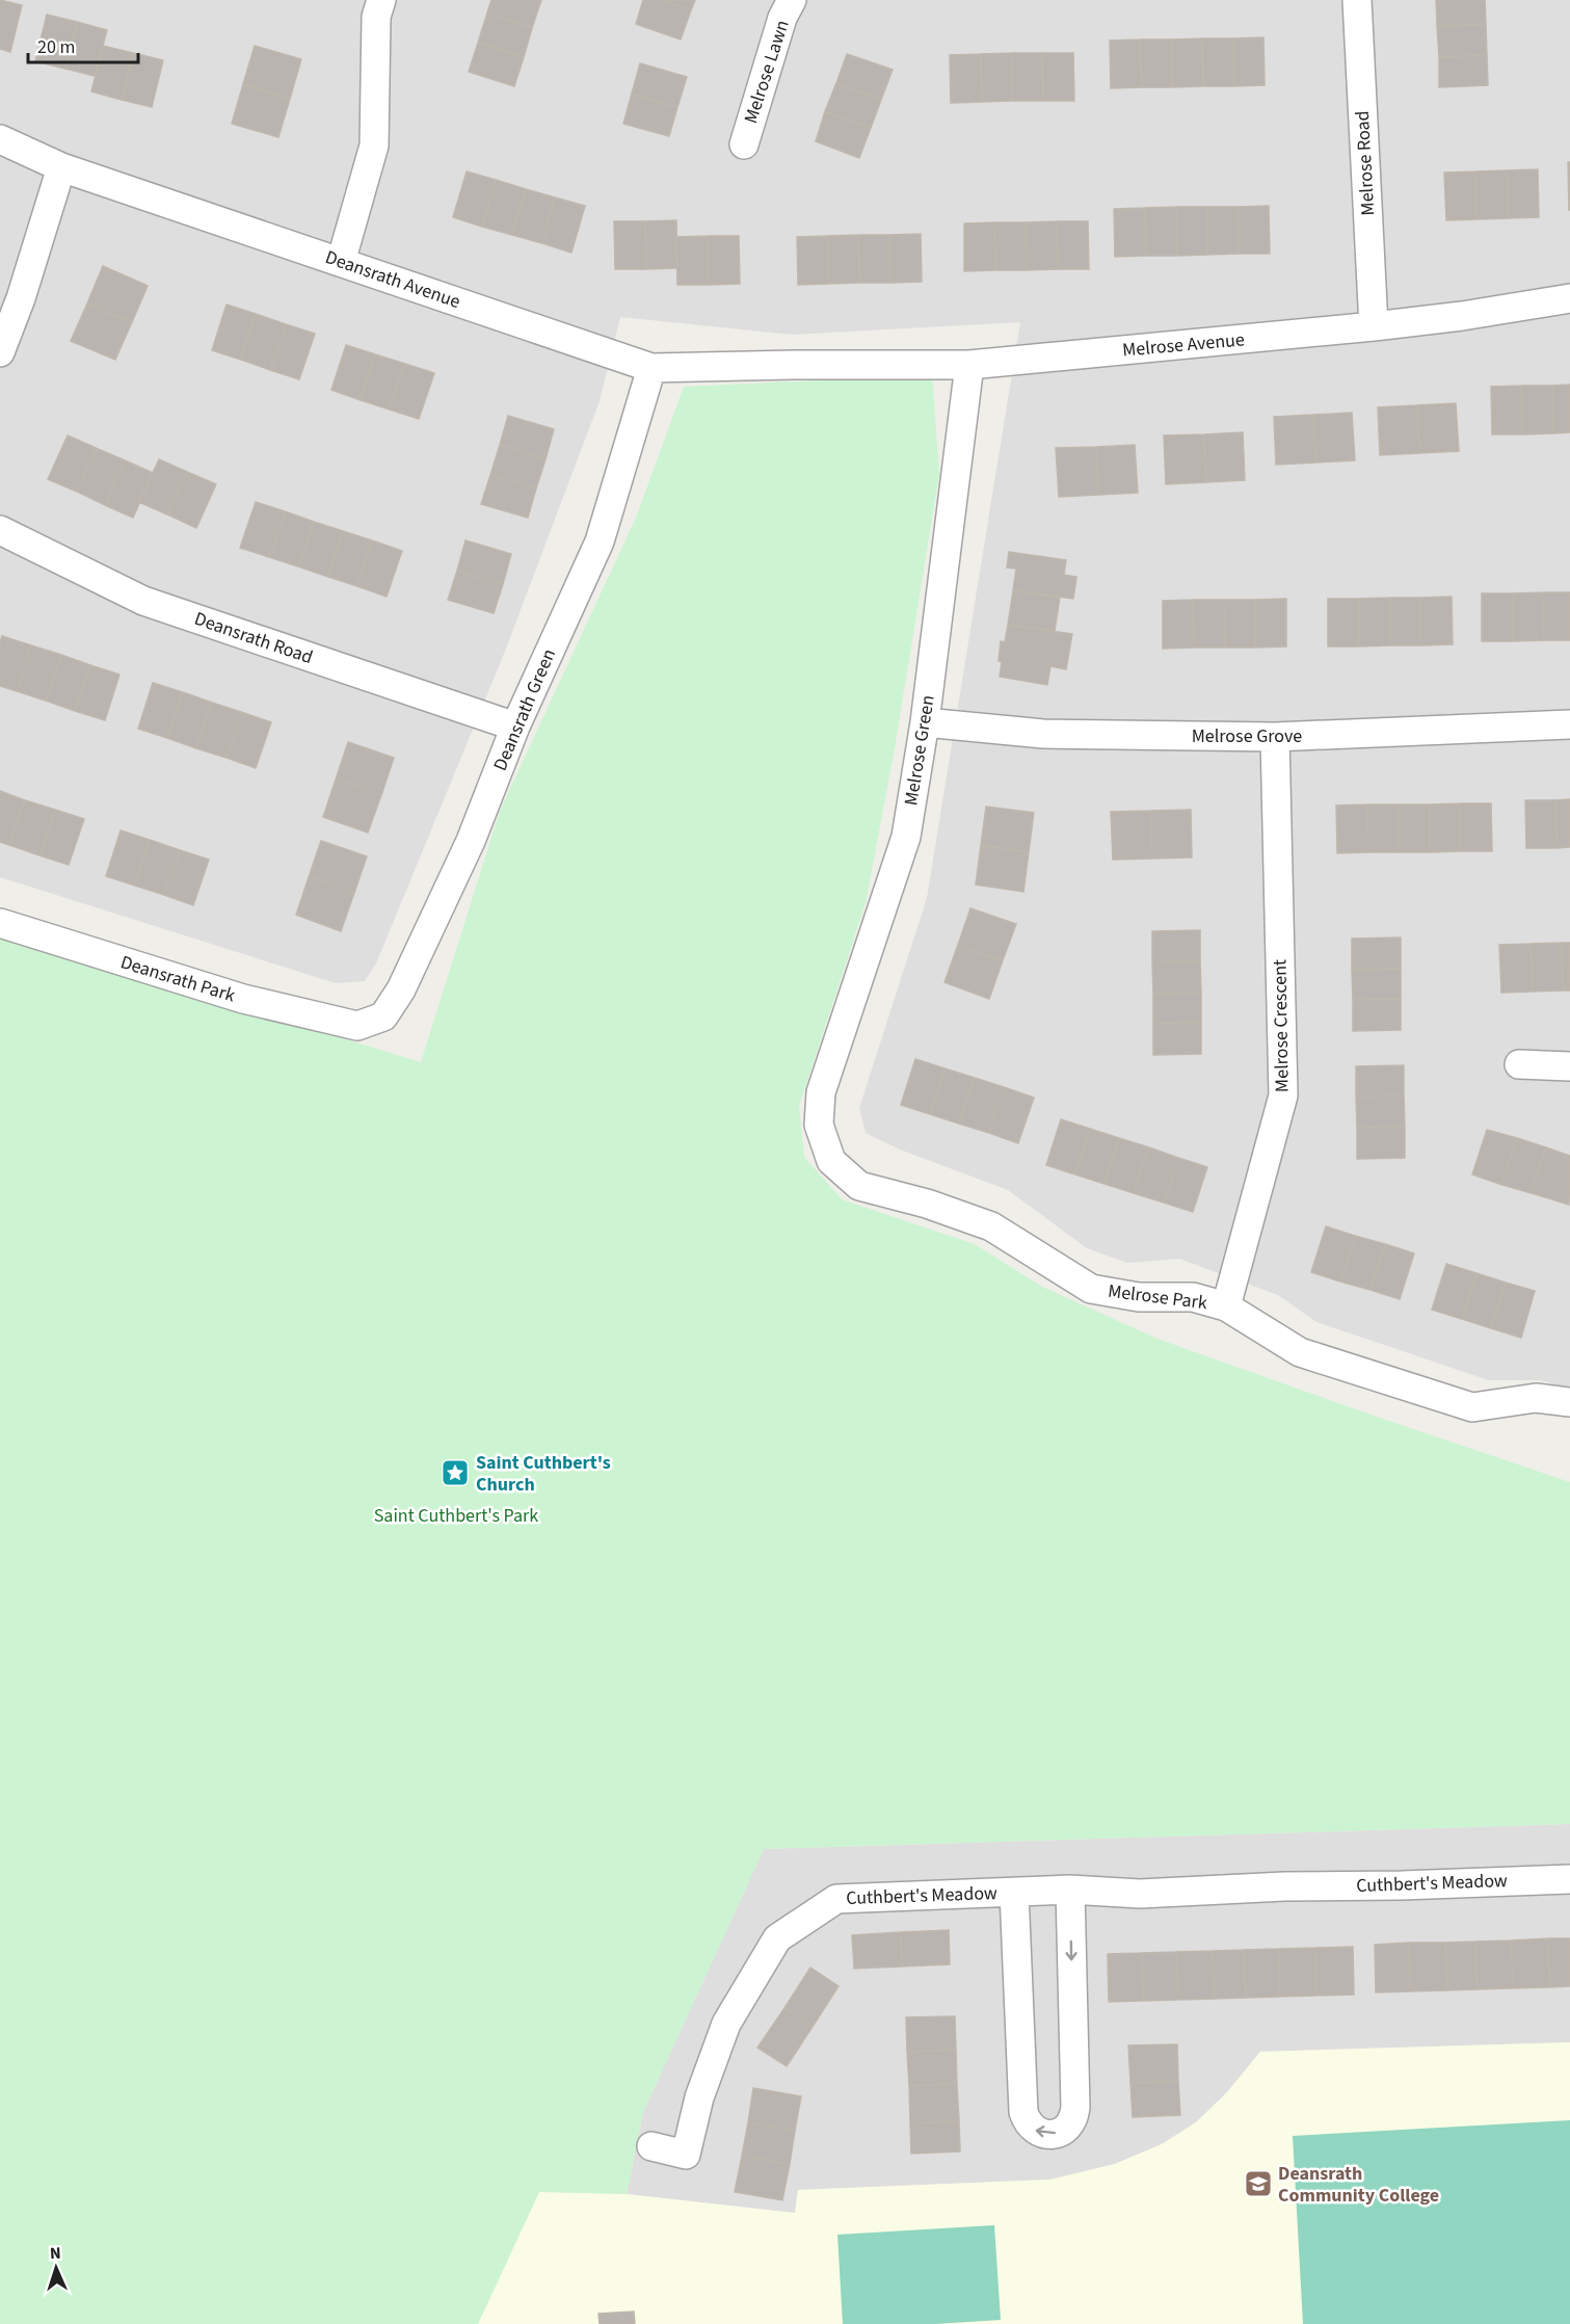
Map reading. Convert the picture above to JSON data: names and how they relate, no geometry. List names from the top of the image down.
{
  "streets": {
    "street": [
      "Melrose Lawn",
      "Melrose Road",
      "Deansrath Avenue",
      "Melrose Avenue",
      "Deansrath Road",
      "Deansrath Green",
      "Melrose Grove",
      "Melrose Green",
      "Deansrath Park",
      "Melrose Crescent",
      "Melrose Park",
      "Cuthbert's Meadow"
    ]
  },
  "crossings": [
    ["Melrose Road", "Melrose Avenue"],
    ["Deansrath Avenue", "Melrose Avenue"],
    ["Deansrath Avenue", "Deansrath Green"],
    ["Melrose Avenue", "Melrose Green"],
    ["Deansrath Road", "Deansrath Green"],
    ["Deansrath Green", "Deansrath Park"],
    ["Melrose Grove", "Melrose Green"],
    ["Melrose Grove", "Melrose Crescent"],
    ["Melrose Green", "Melrose Park"],
    ["Melrose Crescent", "Melrose Park"]
  ],
  "parks": ["Saint Cuthbert's Park"],
  "places": {
    "place": ["Saint Cuthbert's Church"],
    "school or university": ["Deansrath Community College"]
  },
  "scale_bar": "20 m",
  "north": "top"
}
